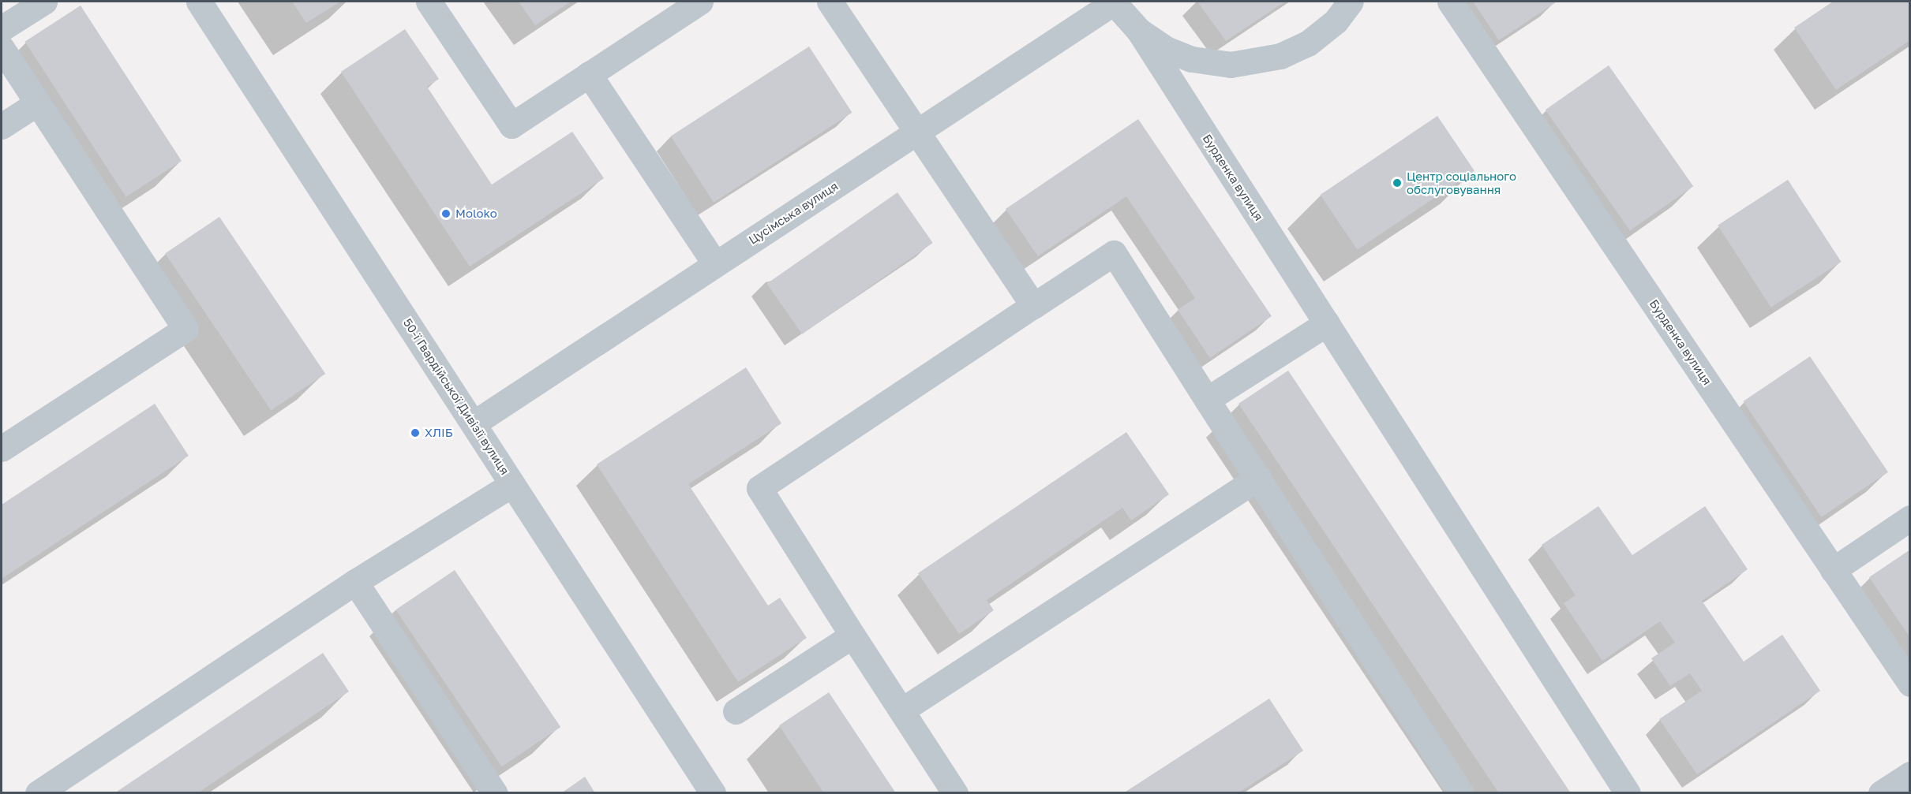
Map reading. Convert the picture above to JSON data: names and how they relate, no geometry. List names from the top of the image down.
{
  "streets": {
    "street": ["Бурденка вулиця", "Цусімська вулиця", "50-ї Гвардійської Дивізії вулиця"]
  },
  "crossings": [
    ["Цусімська вулиця", "50-ї Гвардійської Дивізії вулиця"]
  ],
  "places": ["Центр соціального обслуговування", "Moloko", "ХЛІБ"]
}
